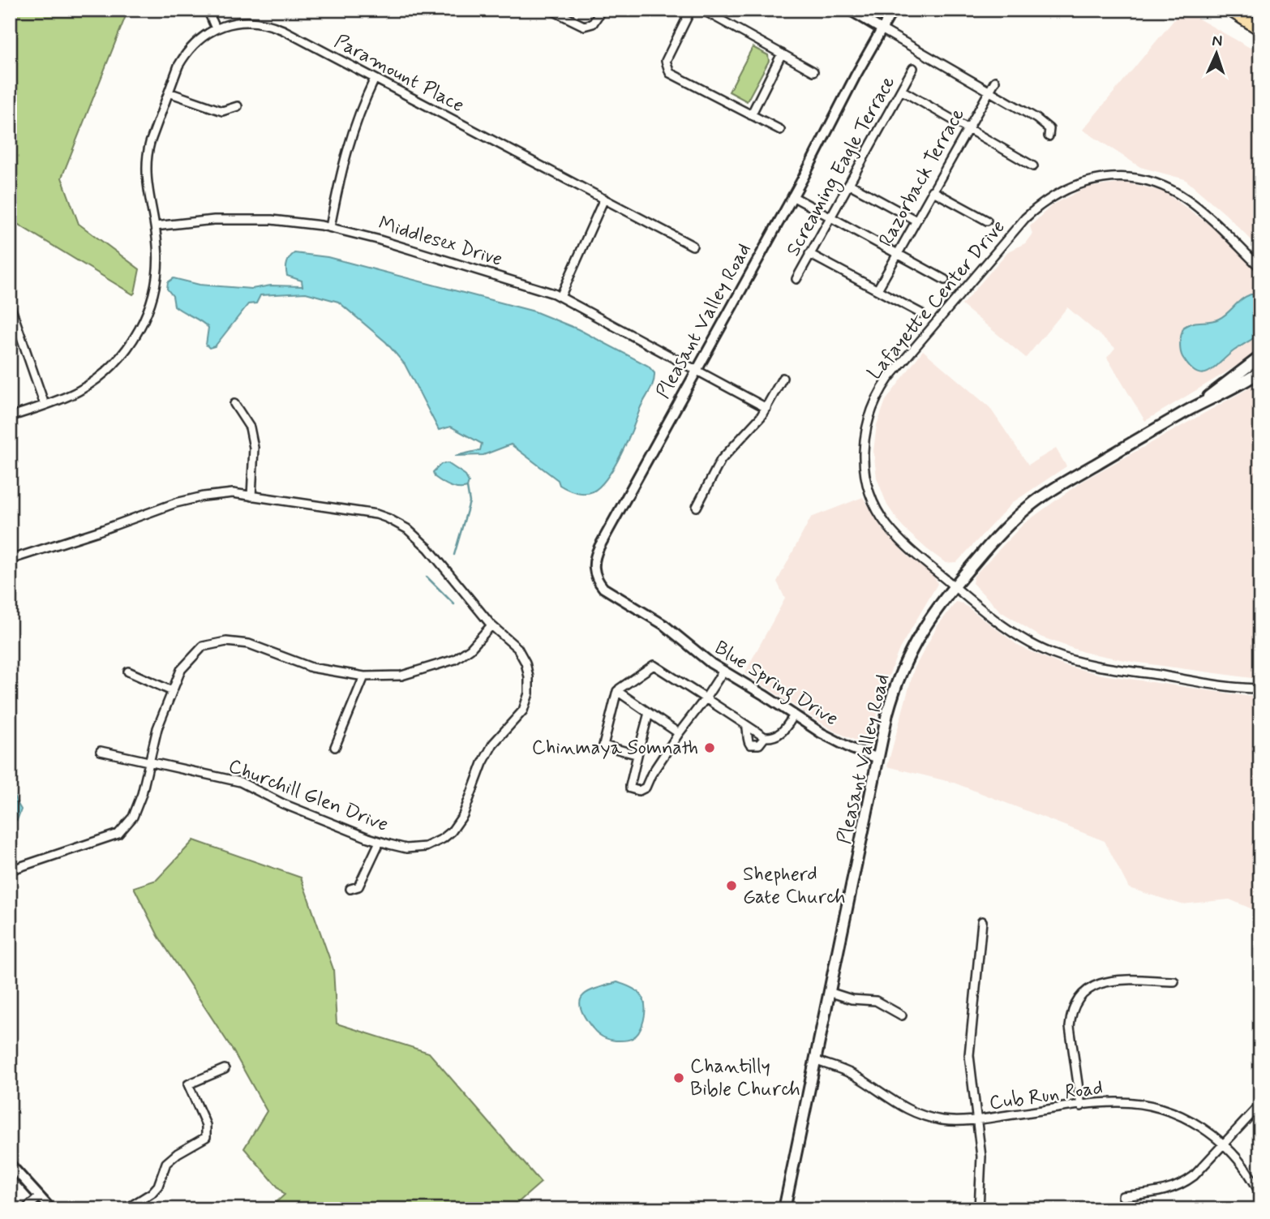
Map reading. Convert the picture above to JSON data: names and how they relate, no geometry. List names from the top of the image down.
{
  "streets": {
    "main road": ["Pleasant Valley Road"],
    "street": [
      "Paramount Place",
      "Screaming Eagle Terrace",
      "Razorback Terrace",
      "Middlesex Drive",
      "Lafayette Center Drive",
      "Blue Spring Drive",
      "Churchill Glen Drive",
      "Cub Run Road"
    ]
  },
  "crossings": [
    ["Paramount Place", "Middlesex Drive"],
    ["Middlesex Drive", "Pleasant Valley Road"],
    ["Lafayette Center Drive", "Pleasant Valley Road"],
    ["Pleasant Valley Road", "Blue Spring Drive"],
    ["Pleasant Valley Road", "Cub Run Road"]
  ],
  "places": ["Chinmaya Somnath", "Shepherd Gate Church", "Chantilly Bible Church"],
  "north": "top"
}
